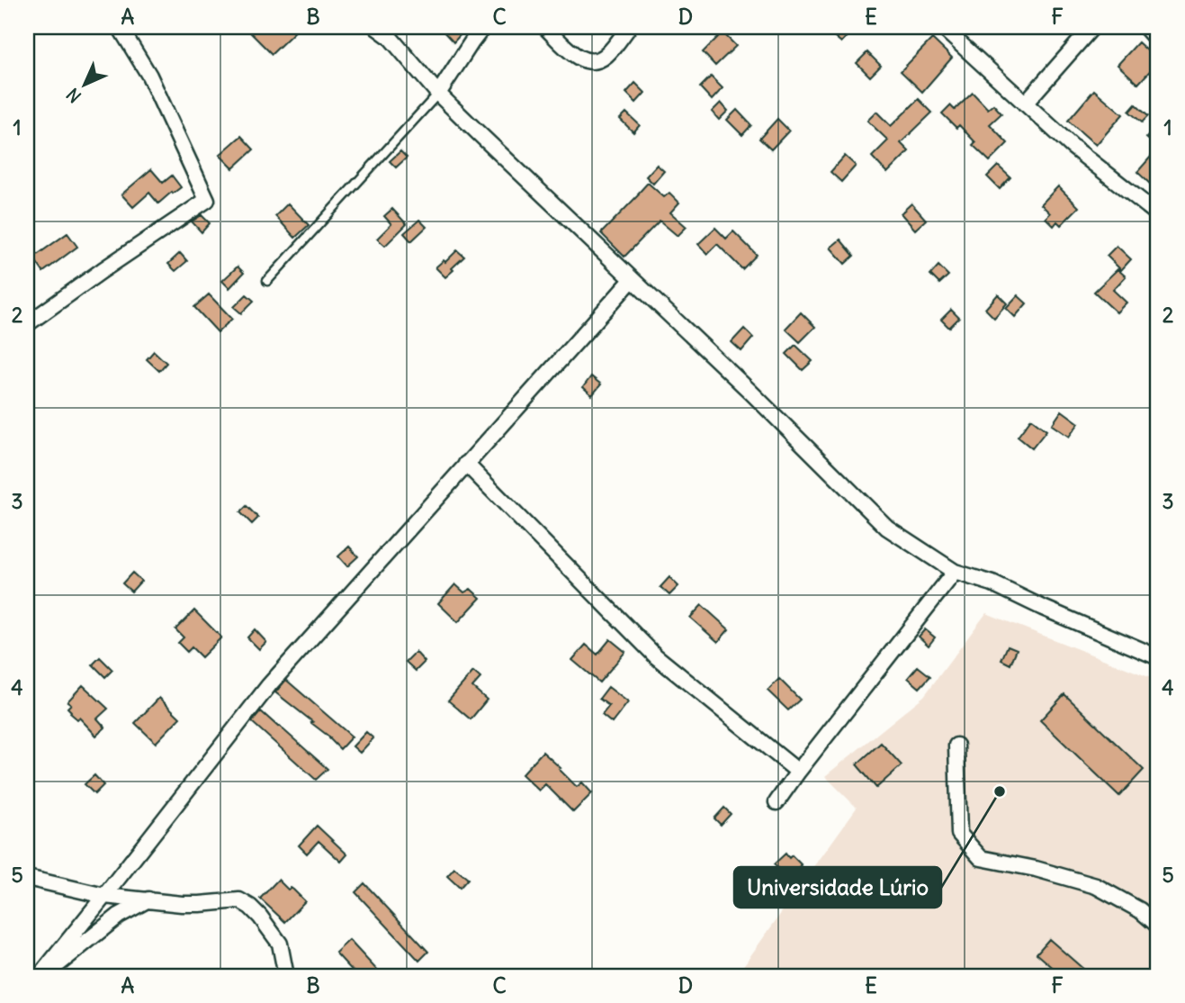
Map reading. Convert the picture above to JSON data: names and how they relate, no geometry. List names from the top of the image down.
{
  "places": ["Universidade Lúrio"],
  "north": "bottom left",
  "grid": {
    "columns": [
      "A",
      "B",
      "C",
      "D",
      "E",
      "F"
    ],
    "rows": [
      "1",
      "2",
      "3",
      "4",
      "5"
    ]
  }
}
